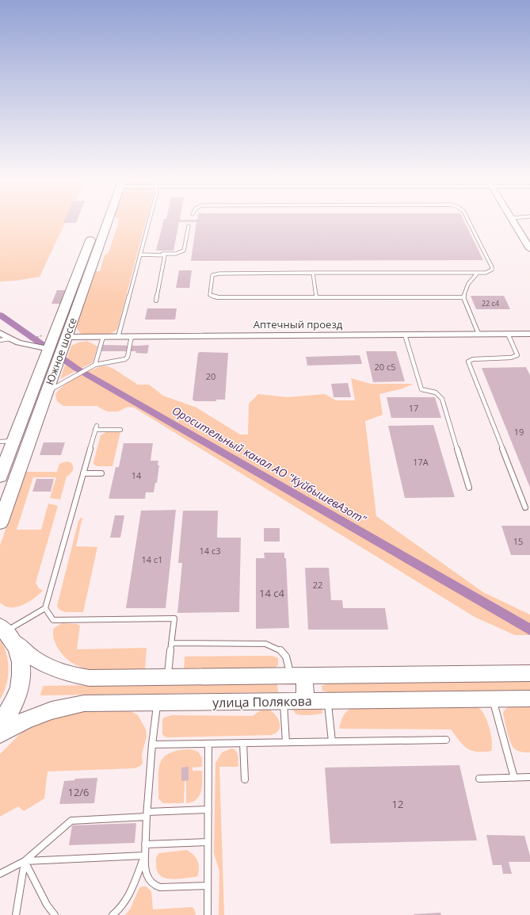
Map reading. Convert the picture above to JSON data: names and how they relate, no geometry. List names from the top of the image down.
{
  "streets": {
    "main road": ["Южное шоссе", "улица Полякова"],
    "street": ["Аптечный проезд"]
  },
  "crossings": [
    ["Аптечный проезд", "Южное шоссе"]
  ],
  "water": ["Оросительный канал АО \"КуйбышевАзот\""],
  "house_numbers": [
    "22 с4",
    "20 с5",
    "20",
    "17",
    "19",
    "17А",
    "14",
    "15",
    "14 с3",
    "14 с1",
    "22",
    "14 с4",
    "12/6",
    "12"
  ]
}
